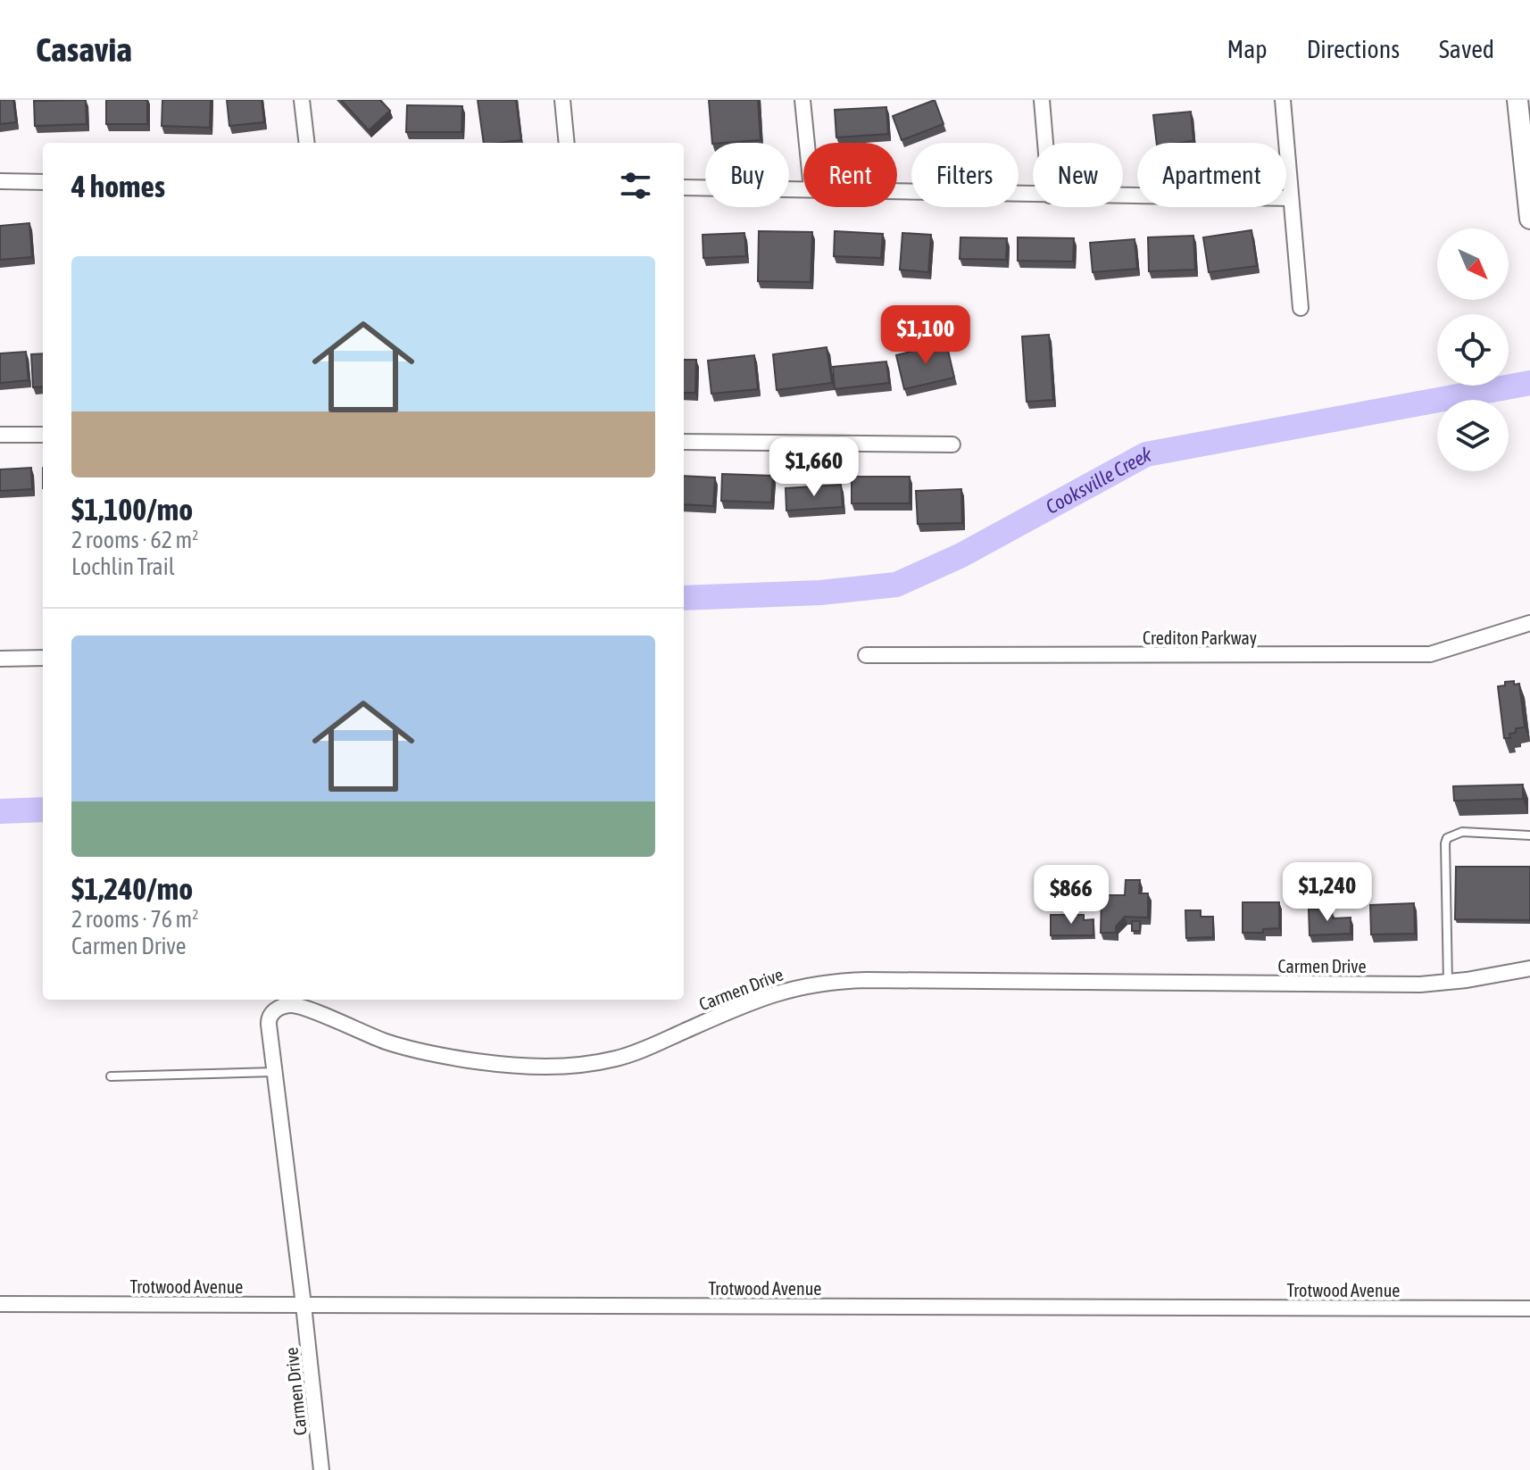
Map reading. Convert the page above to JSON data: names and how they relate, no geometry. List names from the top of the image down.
{
  "streets": {
    "street": ["Crediton Parkway", "Carmen Drive", "Trotwood Avenue"]
  },
  "crossings": [
    ["Carmen Drive", "Trotwood Avenue"]
  ],
  "water": ["Cooksville Creek"],
  "north": "bottom right",
  "page": {
    "header": "Casavia",
    "nav": ["Map", "Directions", "Saved"],
    "chip": [
      "Buy",
      "Rent",
      "Filters",
      "New",
      "Apartment"
    ],
    "heading": "4 homes",
    "list": [
      {
        "name": "$1,100/mo",
        "note": "2 rooms · 62 m² · Lochlin Trail"
      },
      {
        "name": "$1,240/mo",
        "note": "2 rooms · 76 m² · Carmen Drive"
      }
    ],
    "price": [
      "$1,100",
      "$1,660",
      "$1,240",
      "$866"
    ]
  }
}
